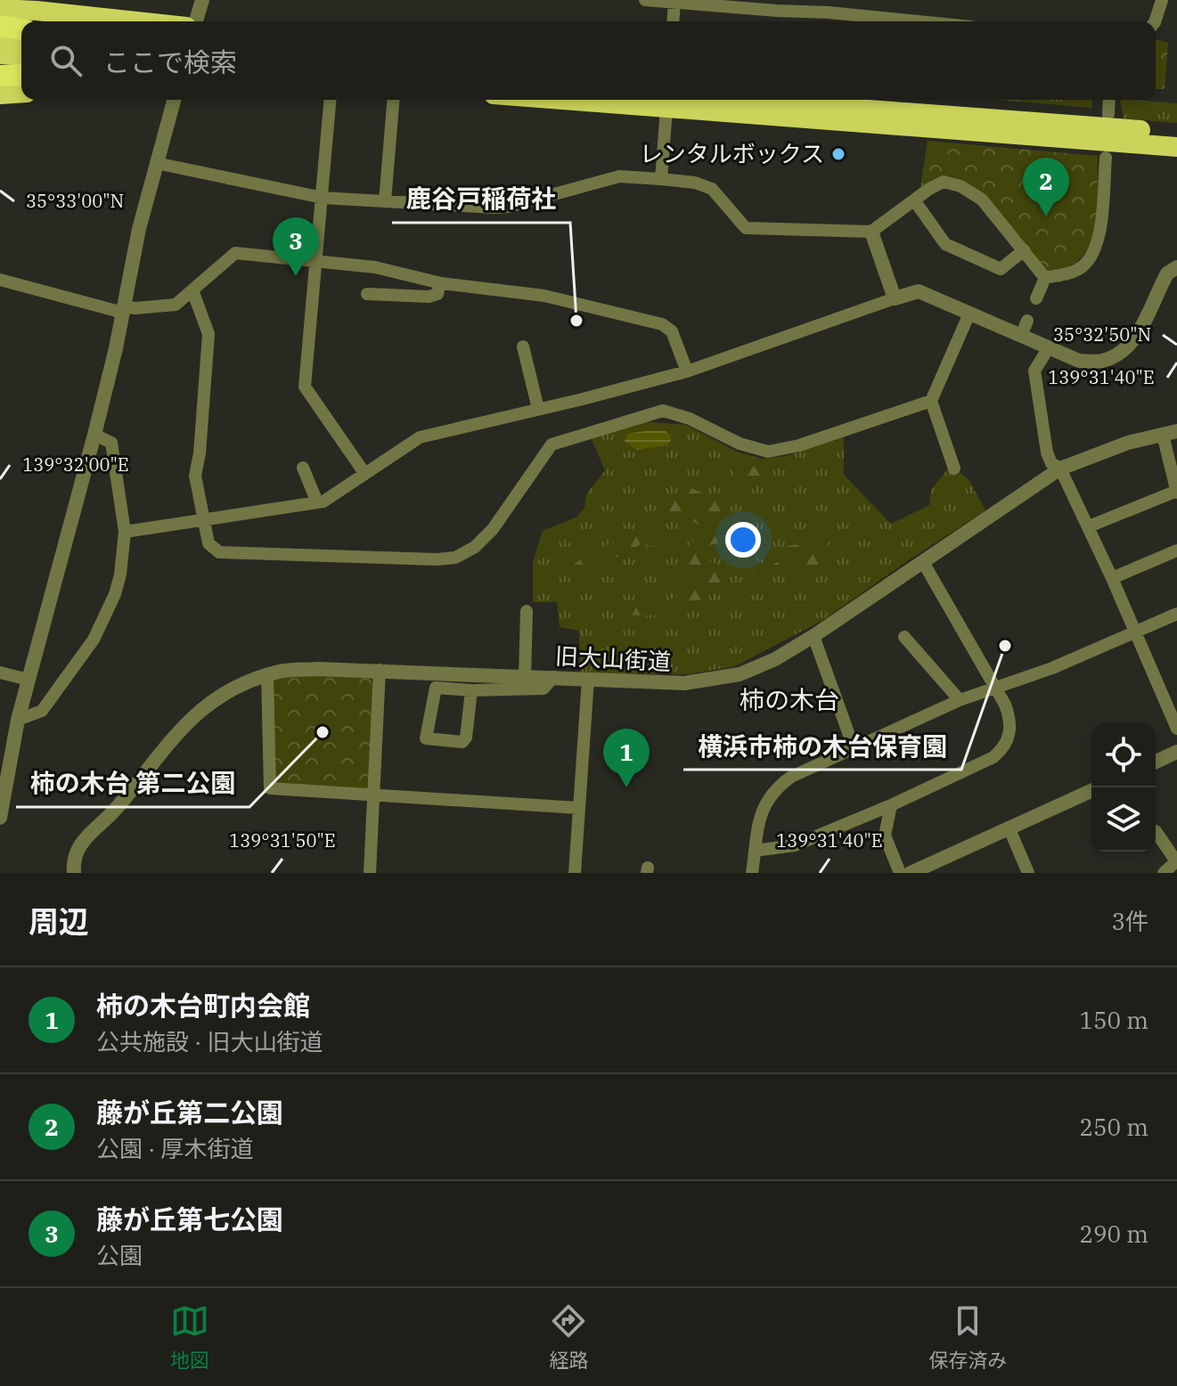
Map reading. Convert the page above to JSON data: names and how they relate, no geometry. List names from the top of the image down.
{
  "streets": {
    "street": ["旧大山街道"]
  },
  "districts": ["柿の木台"],
  "places": [
    "レンタルボックス",
    "鹿谷戸稲荷社",
    "横浜市柿の木台保育園",
    "柿の木台 第二公園"
  ],
  "page": {
    "search": "ここで検索",
    "pins": ["2", "3", "1"],
    "heading": ["周辺", "3件"],
    "list": [
      {
        "mark": "1",
        "name": "柿の木台町内会館",
        "note": "公共施設 · 旧大山街道",
        "value": "150 m"
      },
      {
        "mark": "2",
        "name": "藤が丘第二公園",
        "note": "公園 · 厚木街道",
        "value": "250 m"
      },
      {
        "mark": "3",
        "name": "藤が丘第七公園",
        "note": "公園",
        "value": "290 m"
      }
    ],
    "nav": ["地図", "経路", "保存済み"]
  },
  "coordinates": [
    "35°33'00\"N",
    "35°32'50\"N",
    "139°31'40\"E",
    "139°32'00\"E",
    "139°31'50\"E"
  ]
}
